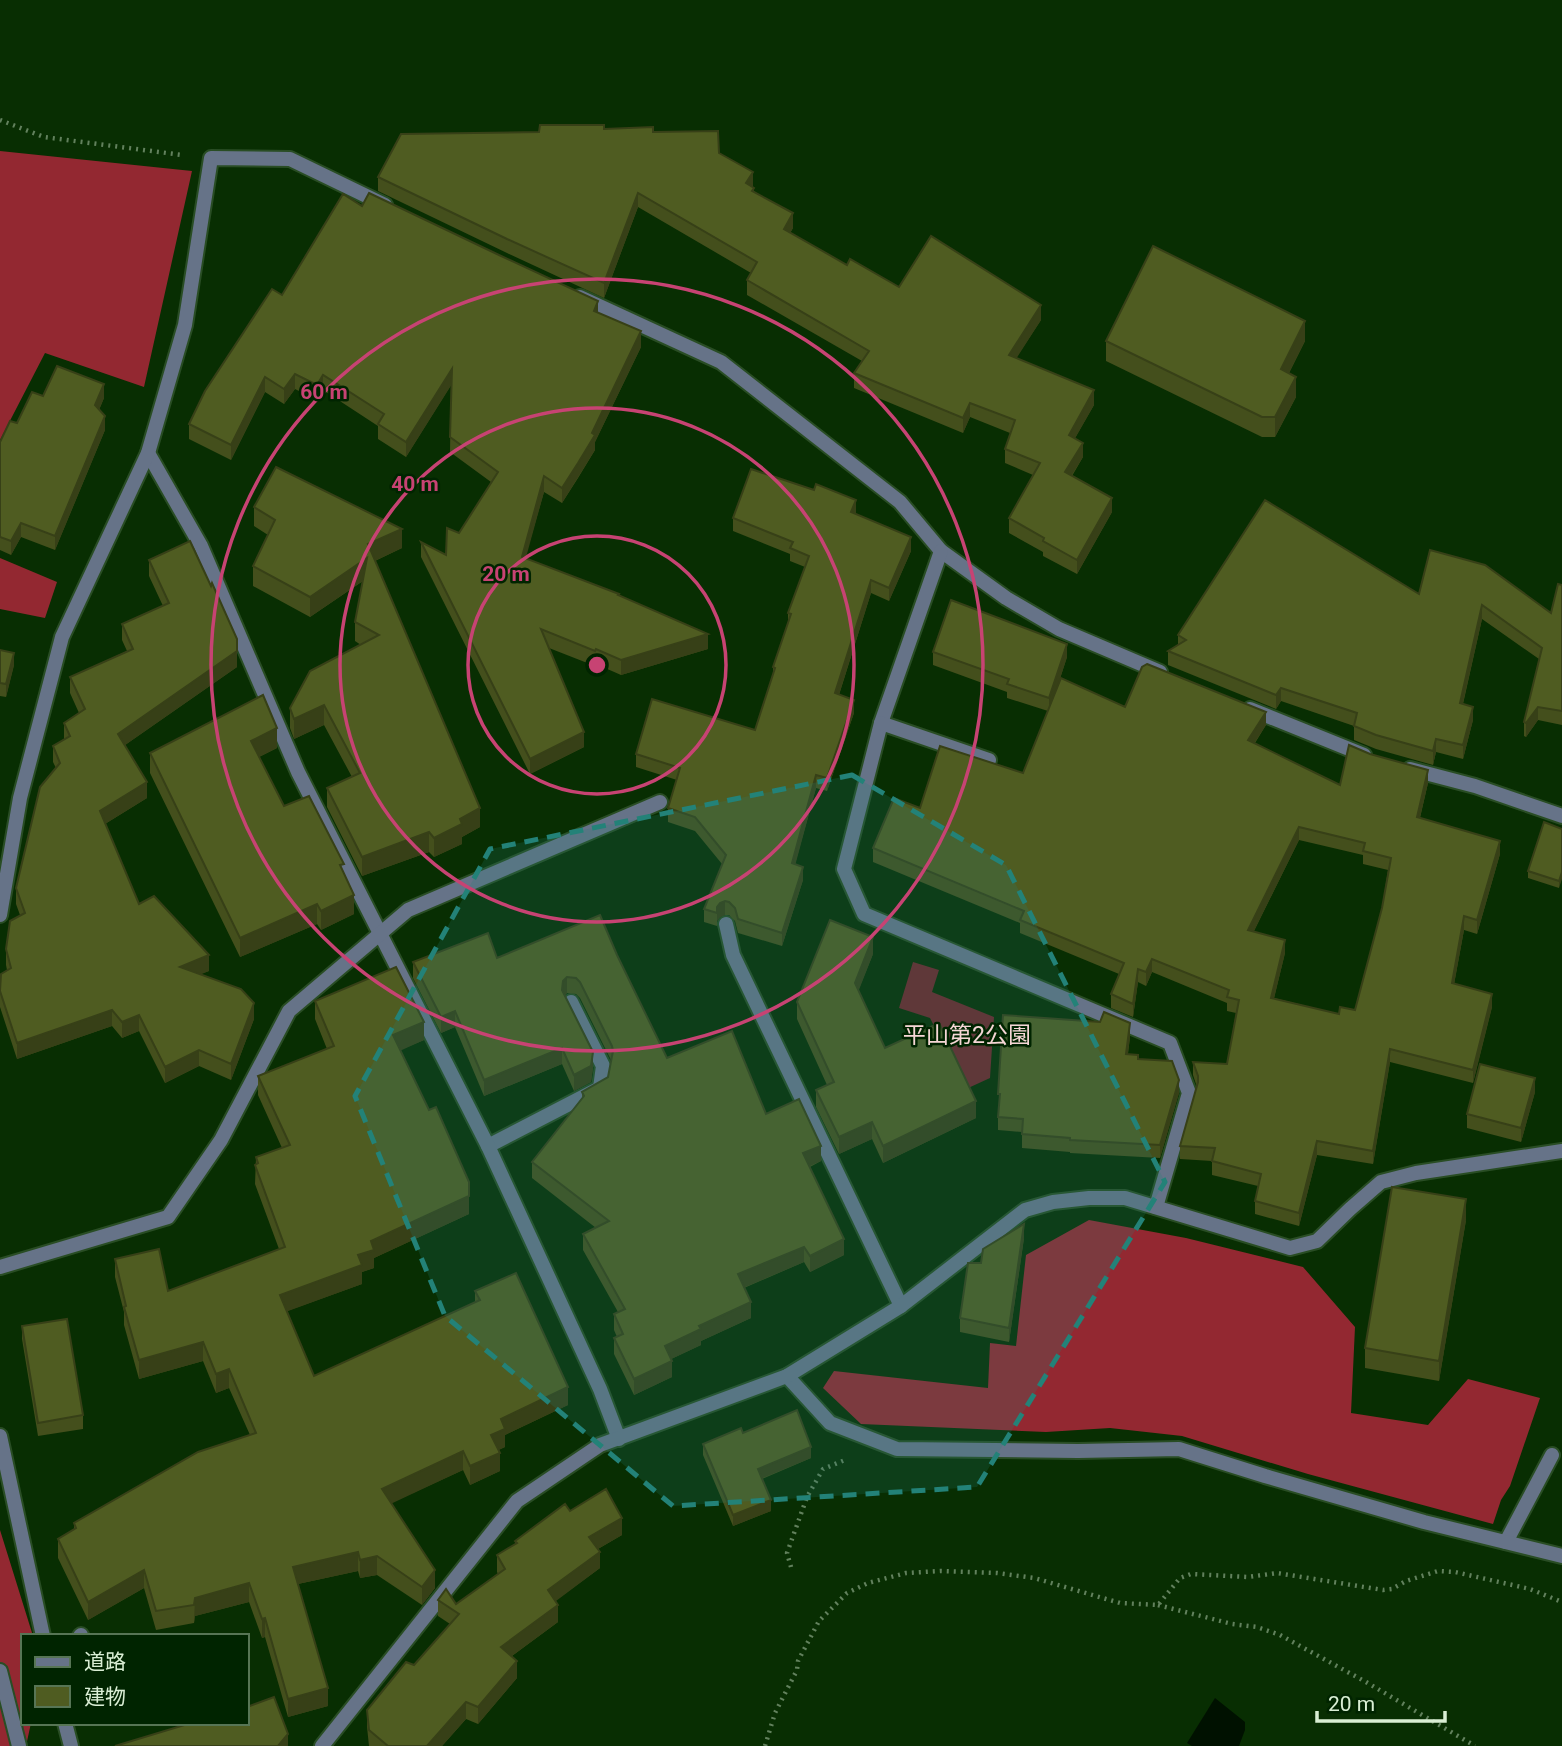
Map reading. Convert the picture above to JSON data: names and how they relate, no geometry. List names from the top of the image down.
{
  "parks": ["平山第2公園"],
  "legend": ["道路", "建物"],
  "scale_bar": "20 m",
  "rings": ["60 m", "40 m", "20 m"]
}
